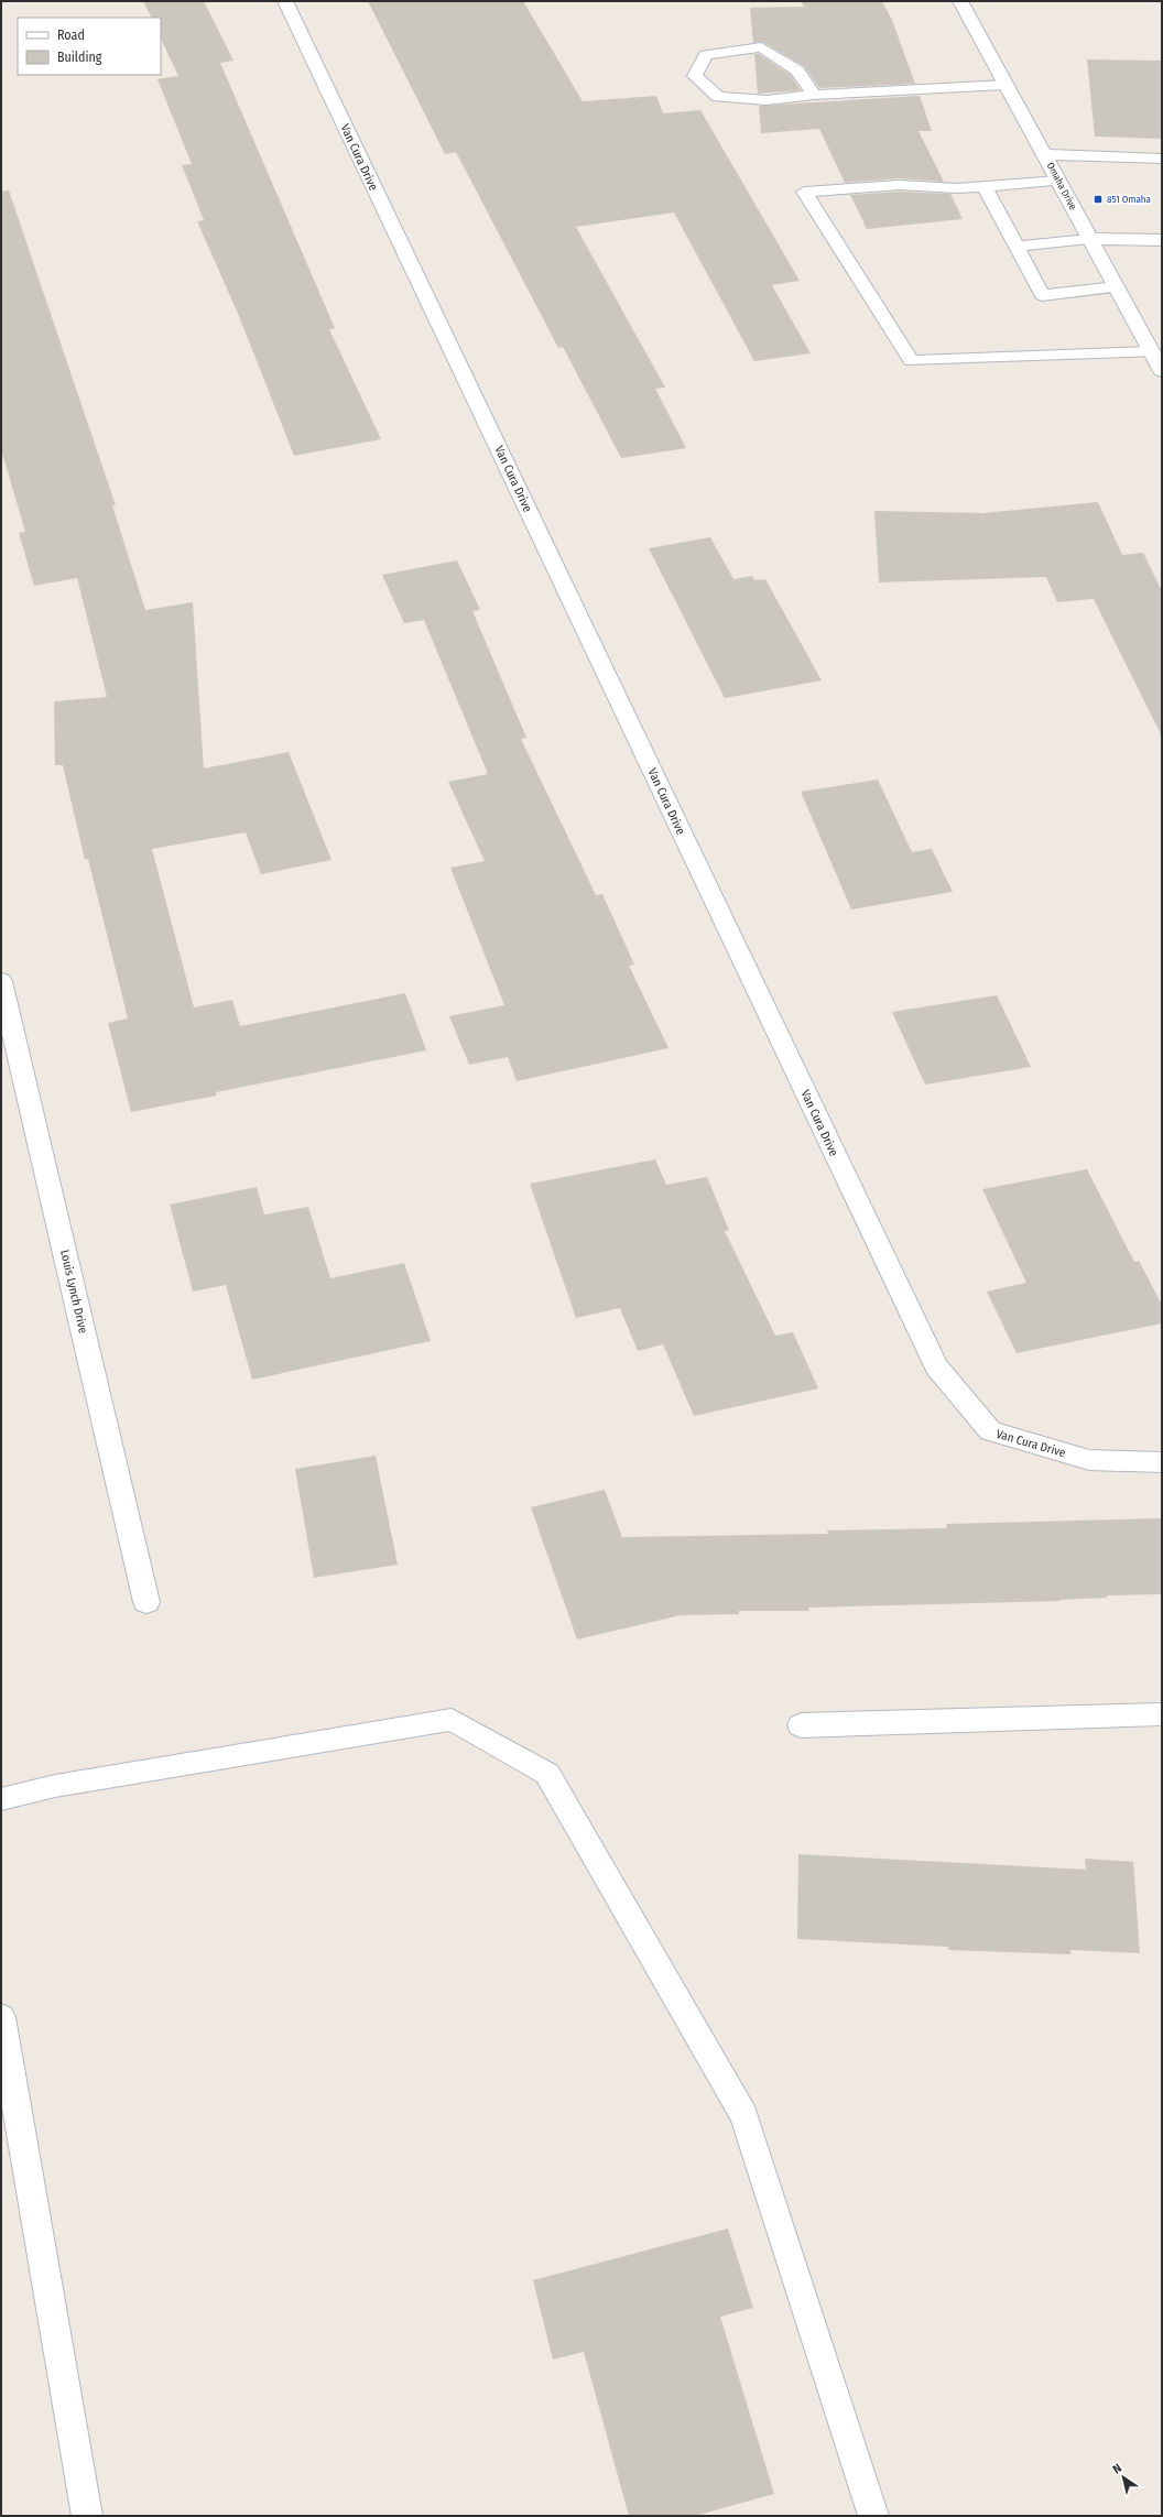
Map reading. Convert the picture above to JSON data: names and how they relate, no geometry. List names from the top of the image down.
{
  "streets": {
    "street": ["Van Cura Drive", "Omaha Drive", "Louis Lynch Drive"]
  },
  "places": {
    "transit": ["851 Omaha"]
  },
  "legend": ["Road", "Building"],
  "north": "top left"
}
